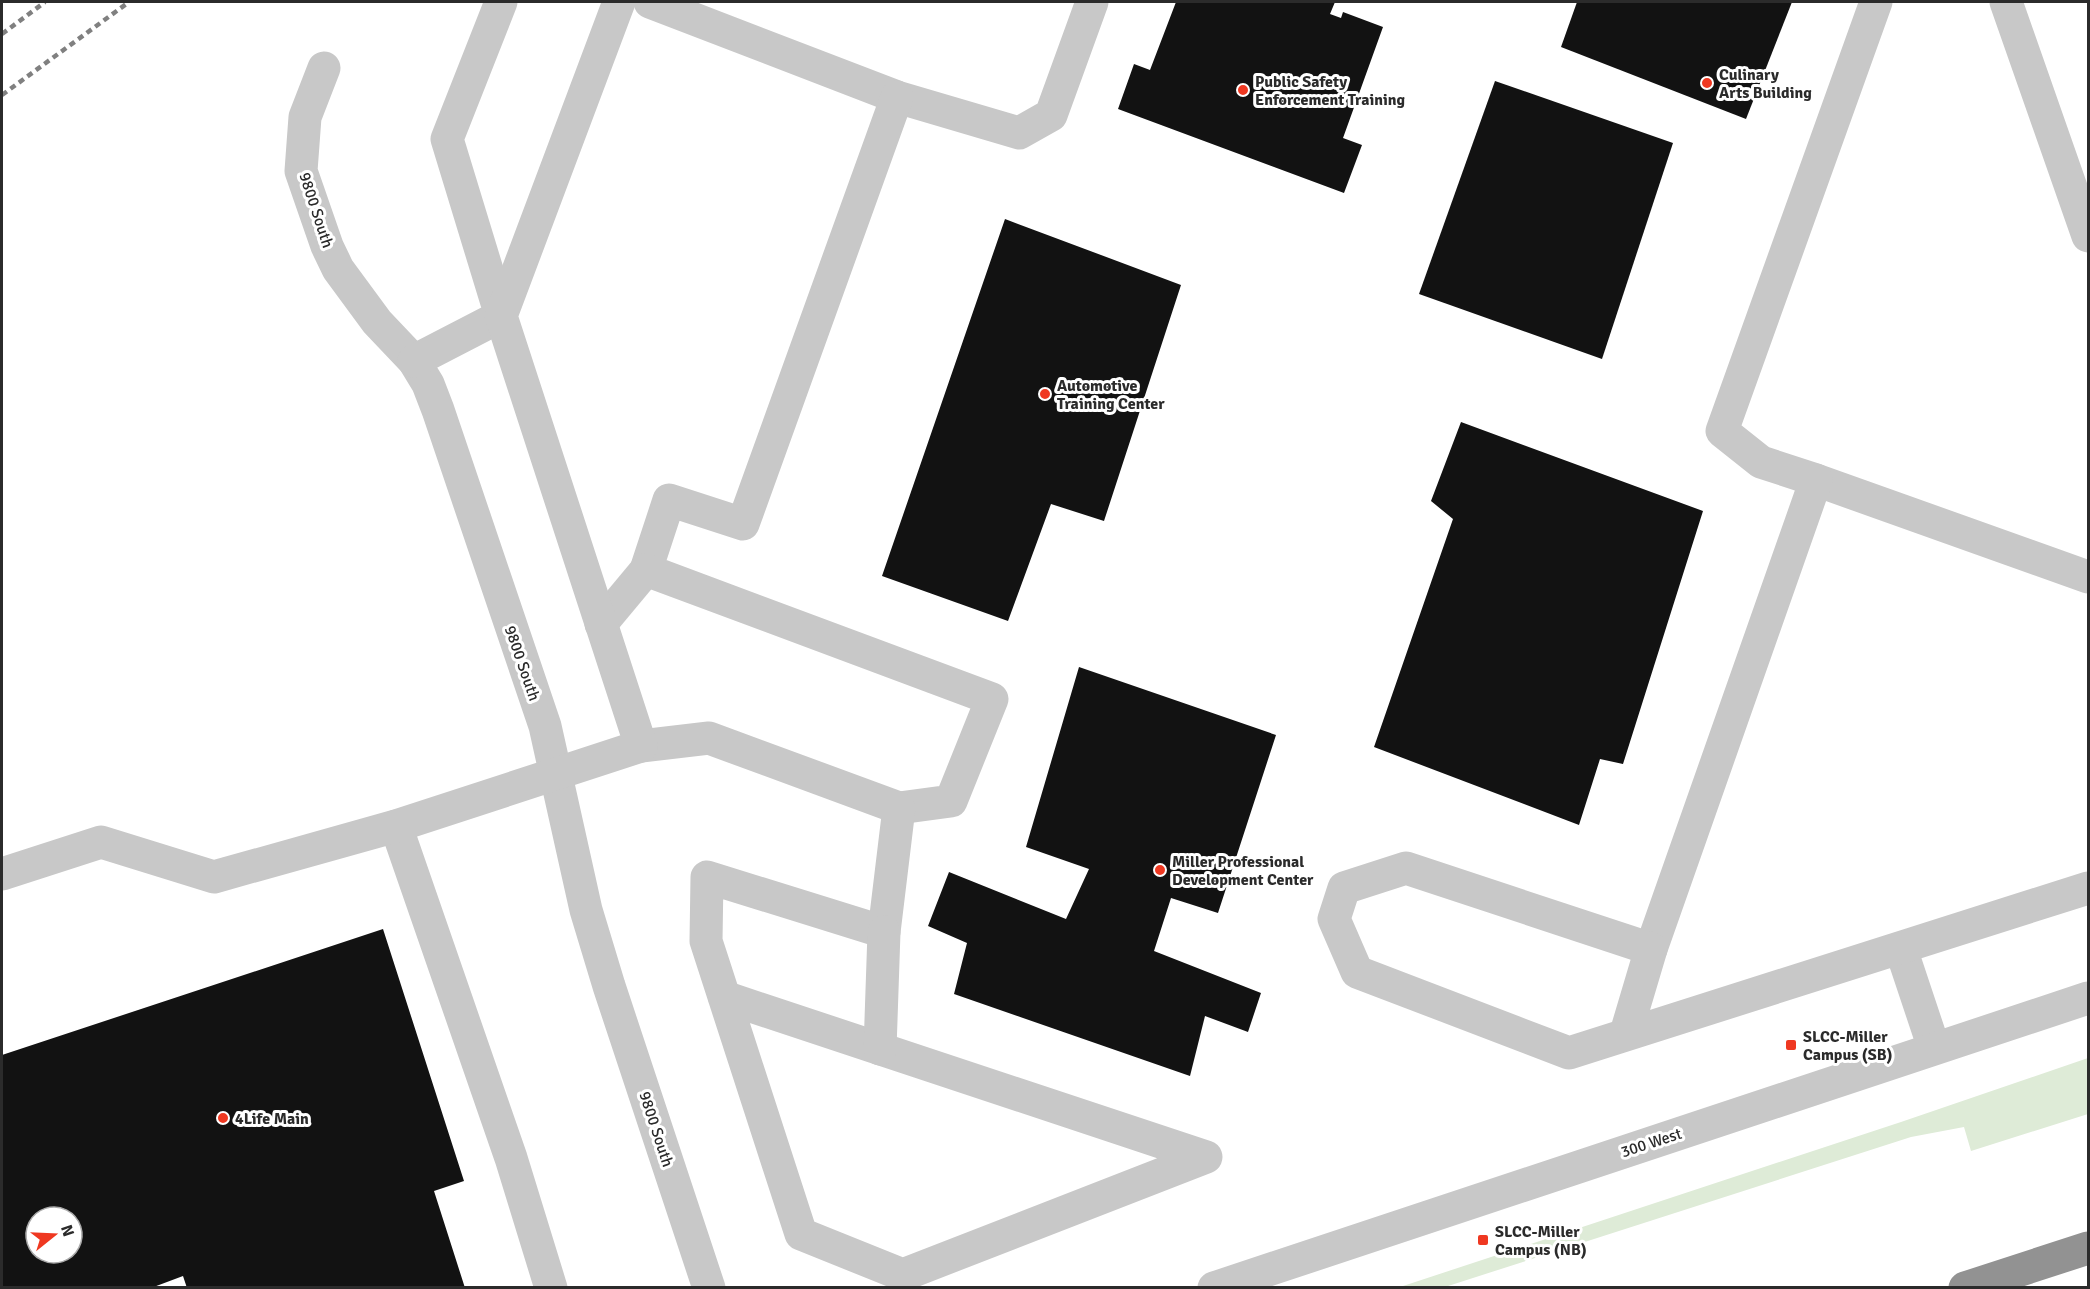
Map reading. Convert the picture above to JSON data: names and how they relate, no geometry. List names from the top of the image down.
{
  "streets": {
    "street": ["9800 South", "300 West"]
  },
  "places": {
    "other": [
      "Culinary Arts Building",
      "Public Safety Enforcement Training",
      "Automotive Training Center",
      "Miller Professional Development Center",
      "4Life Main"
    ],
    "transit": ["SLCC-Miller Campus (SB)", "SLCC-Miller Campus (NB)"]
  },
  "north": "right"
}
